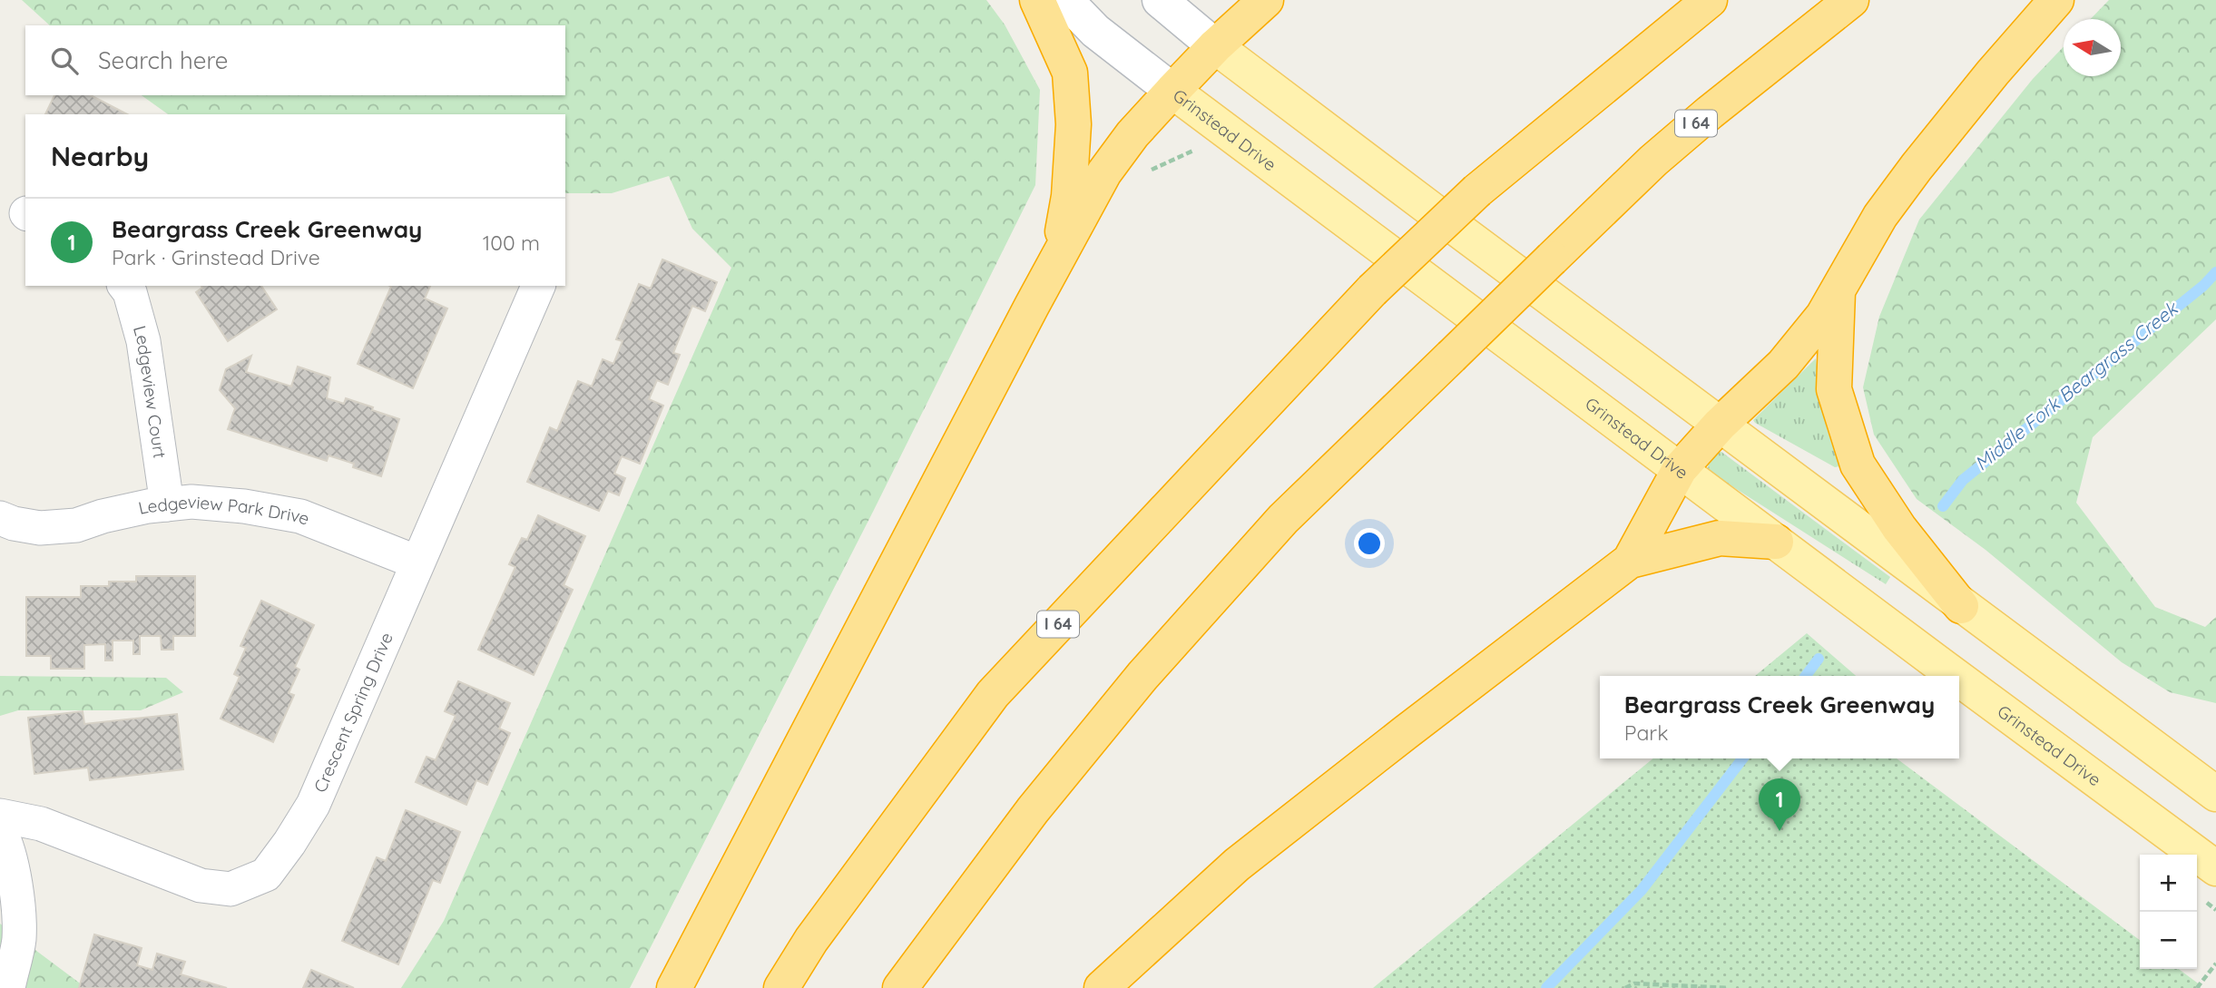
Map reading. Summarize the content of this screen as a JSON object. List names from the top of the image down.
{
  "streets": {
    "highway": ["I 64"],
    "main road": ["Grinstead Drive"],
    "street": ["Ledgeview Court", "Ledgeview Park Drive", "Crescent Spring Drive"]
  },
  "crossings": [
    ["Ledgeview Court", "Ledgeview Park Drive"],
    ["Ledgeview Park Drive", "Crescent Spring Drive"]
  ],
  "water": ["Middle Fork Beargrass Creek"],
  "north": "left",
  "page": {
    "search": "Search here",
    "heading": "Nearby",
    "list": [
      {
        "mark": "1",
        "name": "Beargrass Creek Greenway",
        "note": "Park · Grinstead Drive",
        "value": "100 m"
      }
    ],
    "popup": ["Beargrass Creek Greenway", "Park"],
    "pins": "1",
    "map_buttons": ["+", "−"]
  }
}
